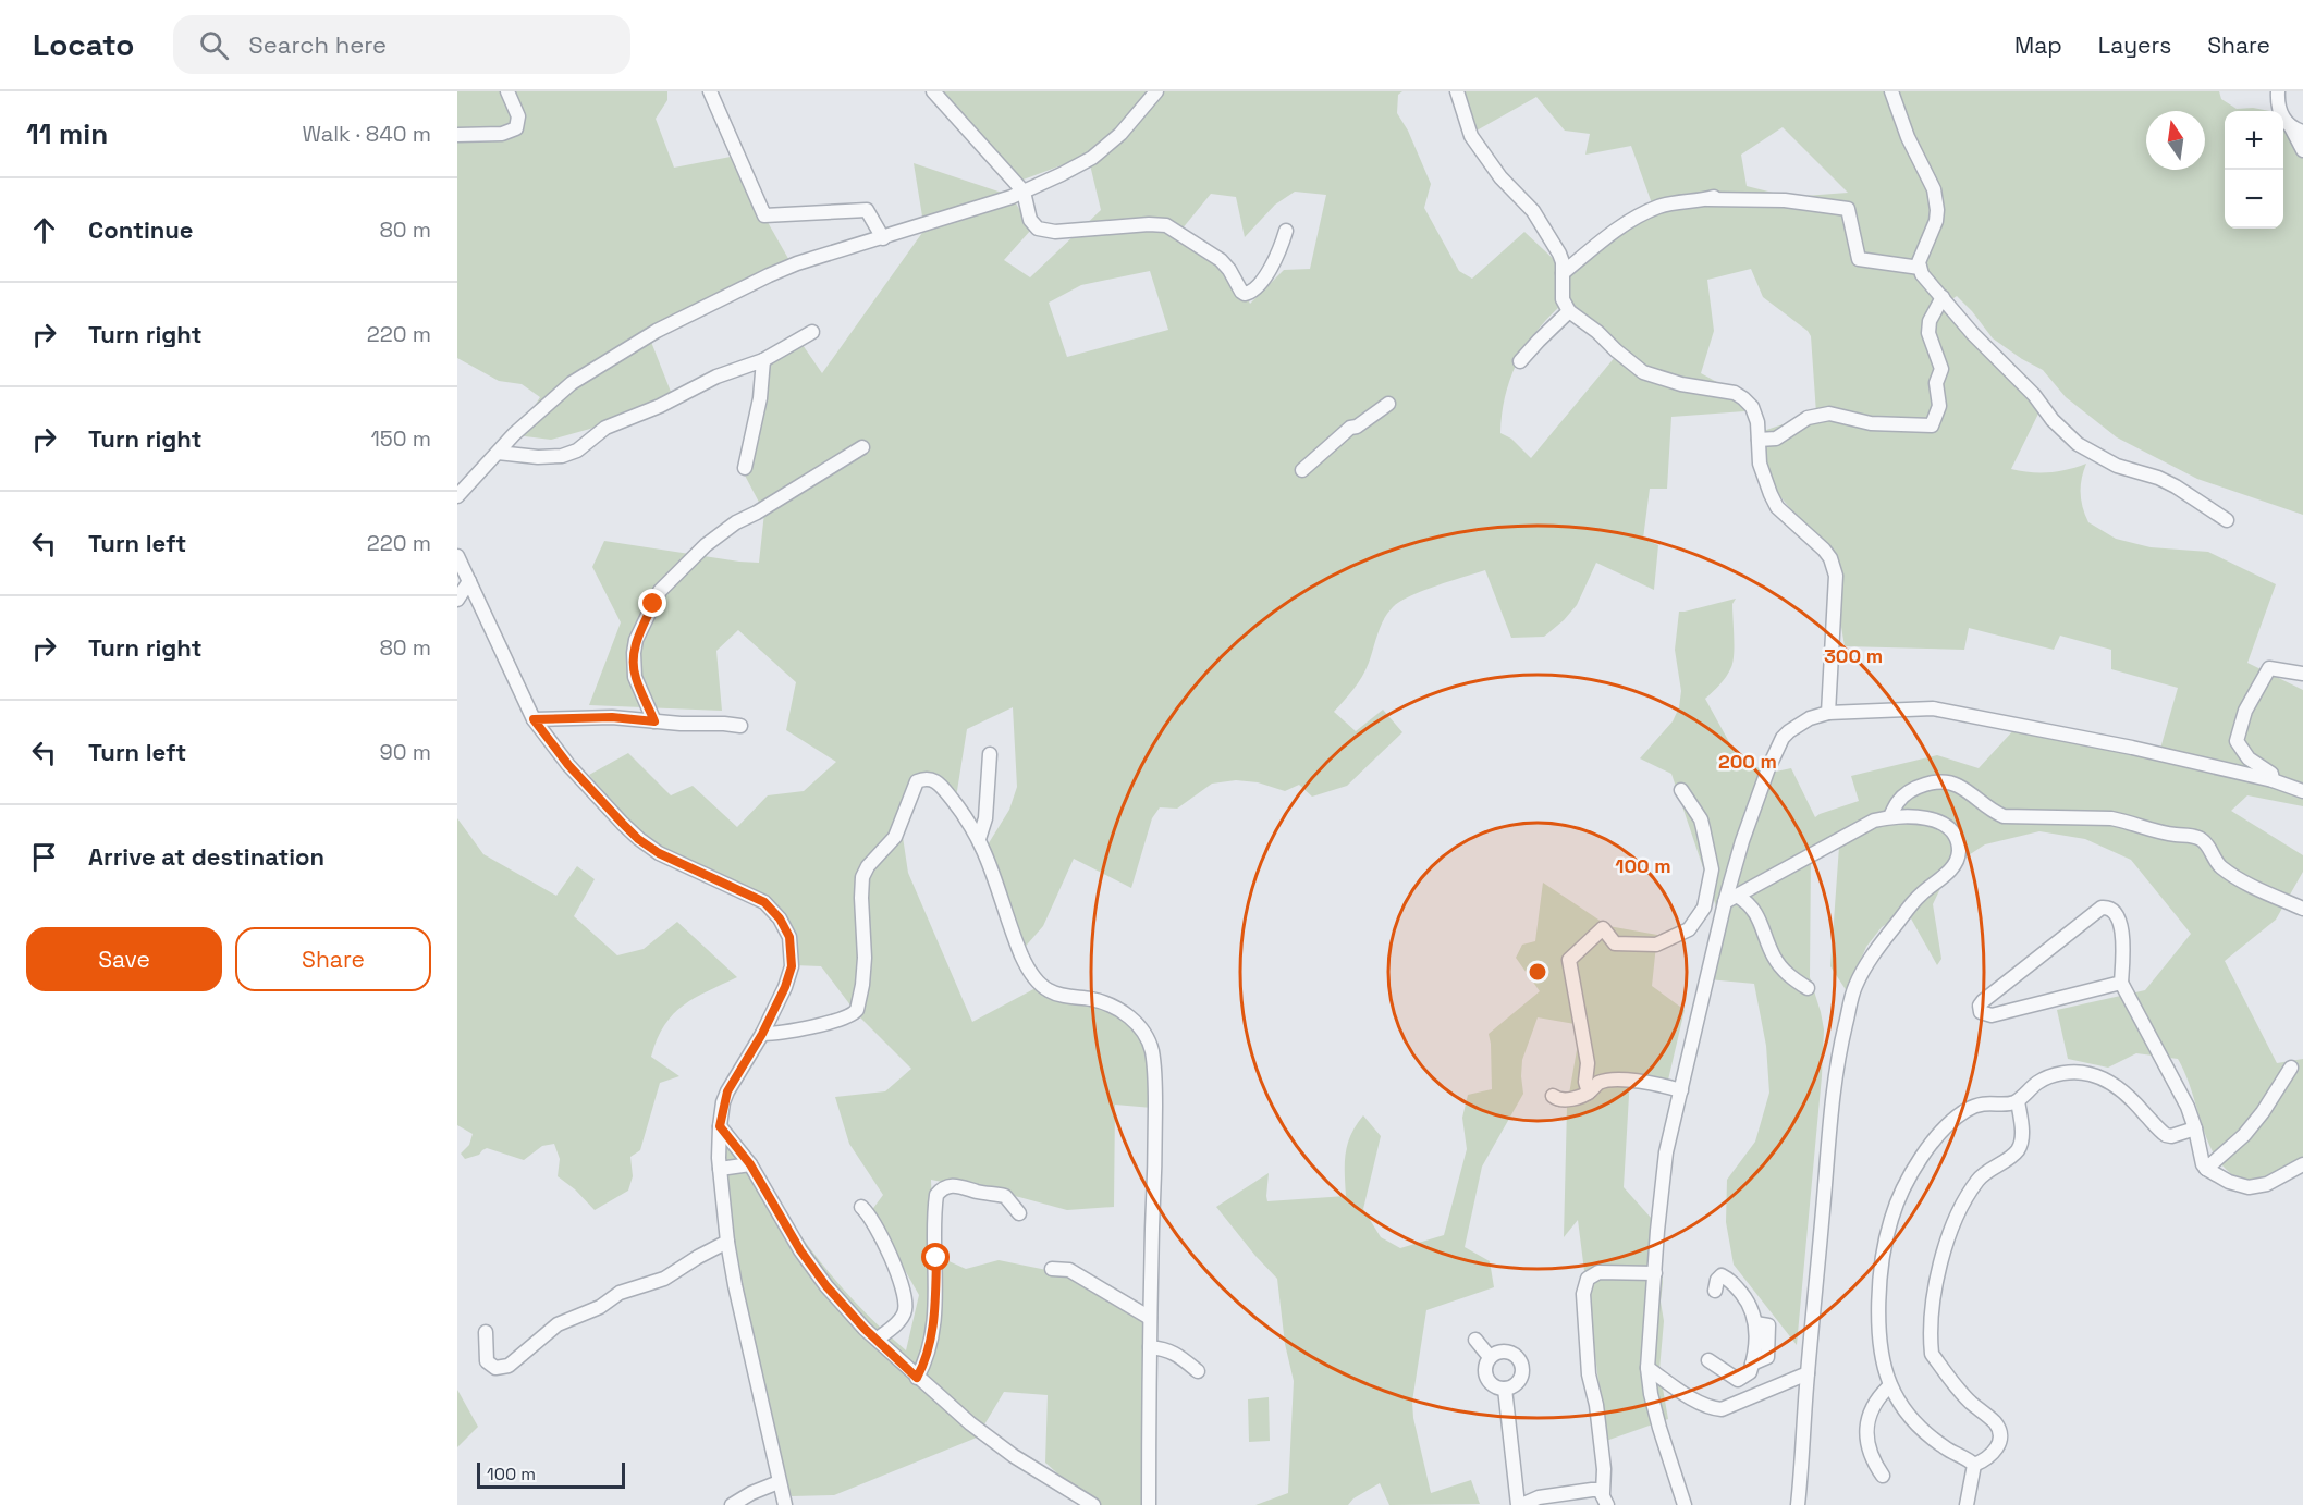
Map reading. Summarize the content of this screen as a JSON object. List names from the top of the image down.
{
  "scale_bar": "100 m",
  "north": "top",
  "page": {
    "header": "Locato",
    "search": "Search here",
    "nav": ["Map", "Layers", "Share"],
    "heading": ["11 min", "Walk · 840 m"],
    "map_buttons": ["+", "−"],
    "list": [
      ["Continue", "80 m"],
      ["Turn right", "220 m"],
      ["Turn right", "150 m"],
      ["Turn left", "220 m"],
      ["Turn right", "80 m"],
      ["Turn left", "90 m"],
      "Arrive at destination"
    ],
    "buttons": ["Save", "Share"],
    "scale": "100 m"
  },
  "rings": ["300 m", "200 m", "100 m"]
}
